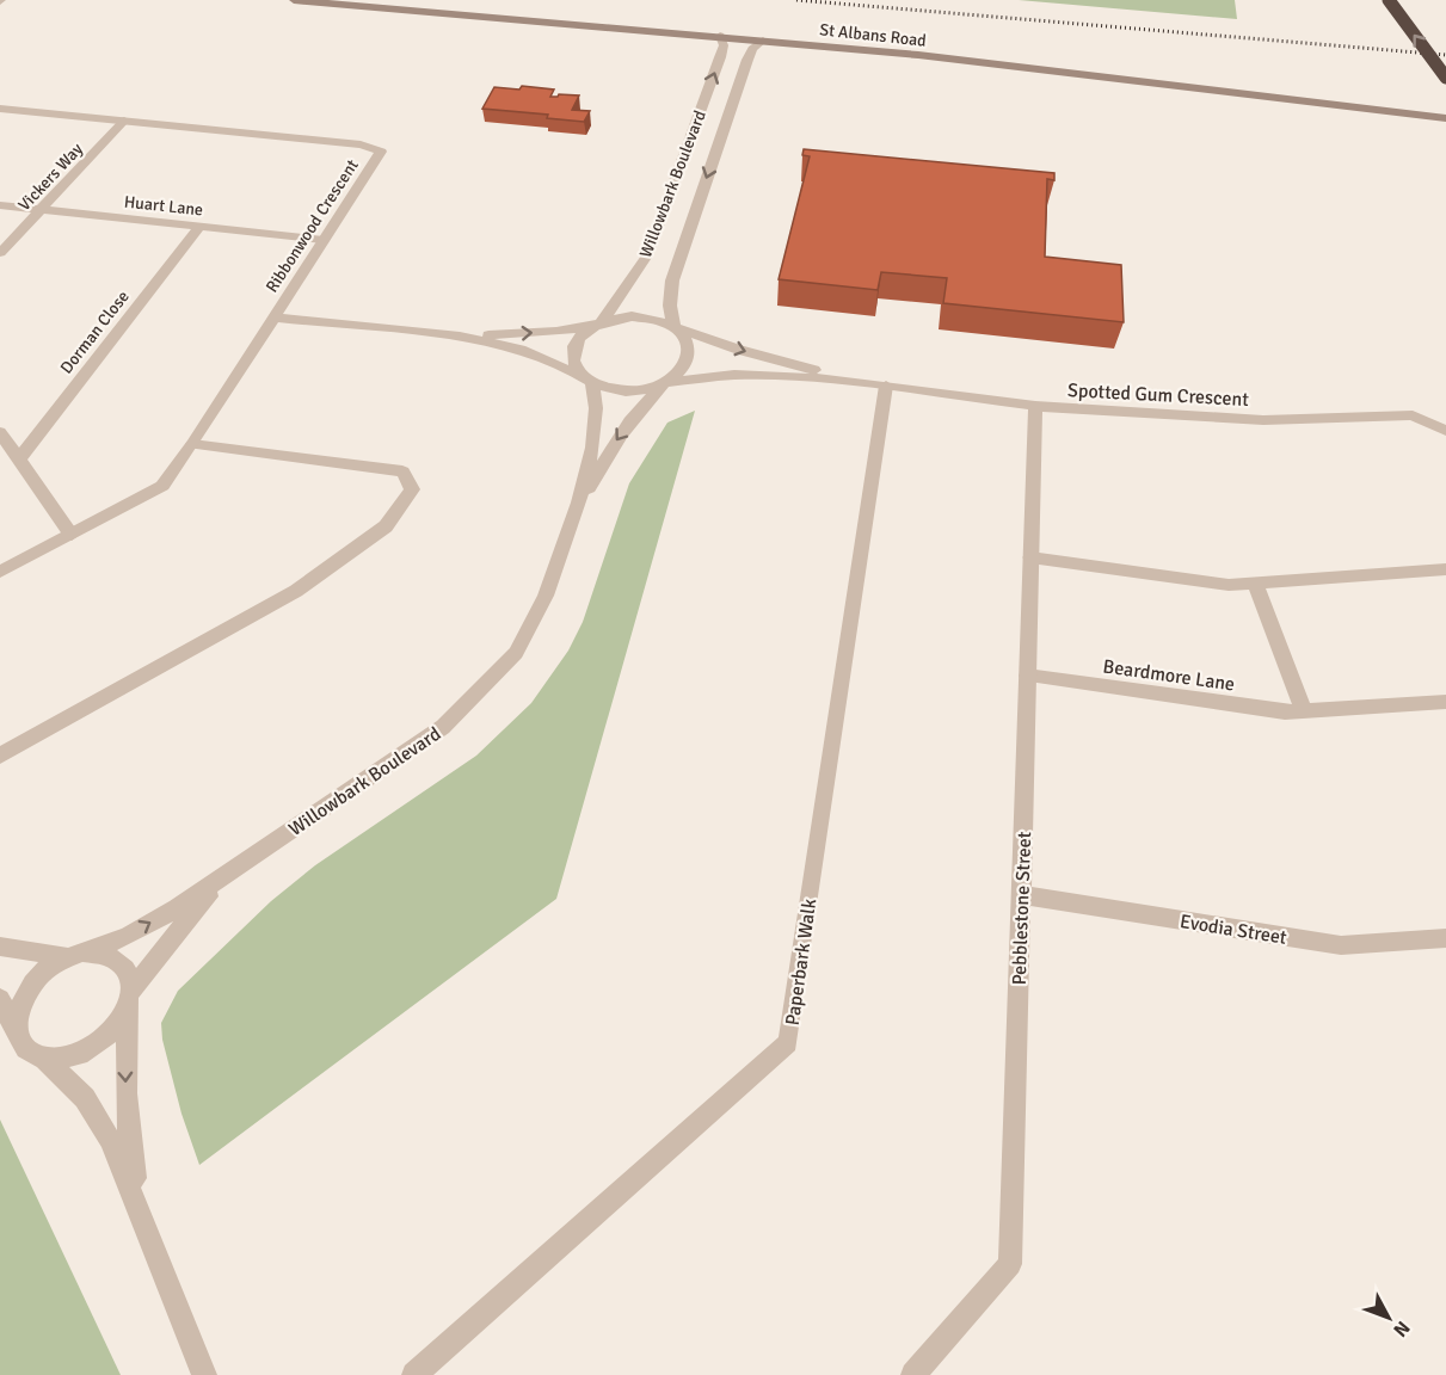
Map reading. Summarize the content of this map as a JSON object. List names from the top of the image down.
{
  "streets": {
    "main road": ["St Albans Road"],
    "street": [
      "Vickers Way",
      "Willowbark Boulevard",
      "Huart Lane",
      "Ribbonwood Crescent",
      "Dorman Close",
      "Spotted Gum Crescent",
      "Beardmore Lane",
      "Pebblestone Street",
      "Evodia Street",
      "Paperbark Walk"
    ]
  },
  "crossings": [
    ["St Albans Road", "Willowbark Boulevard"],
    ["Vickers Way", "Huart Lane"],
    ["Vickers Way", "Ribbonwood Crescent"],
    ["Willowbark Boulevard", "Spotted Gum Crescent"],
    ["Huart Lane", "Ribbonwood Crescent"],
    ["Huart Lane", "Dorman Close"],
    ["Spotted Gum Crescent", "Pebblestone Street"],
    ["Spotted Gum Crescent", "Paperbark Walk"],
    ["Beardmore Lane", "Pebblestone Street"],
    ["Pebblestone Street", "Evodia Street"]
  ],
  "north": "bottom right"
}
